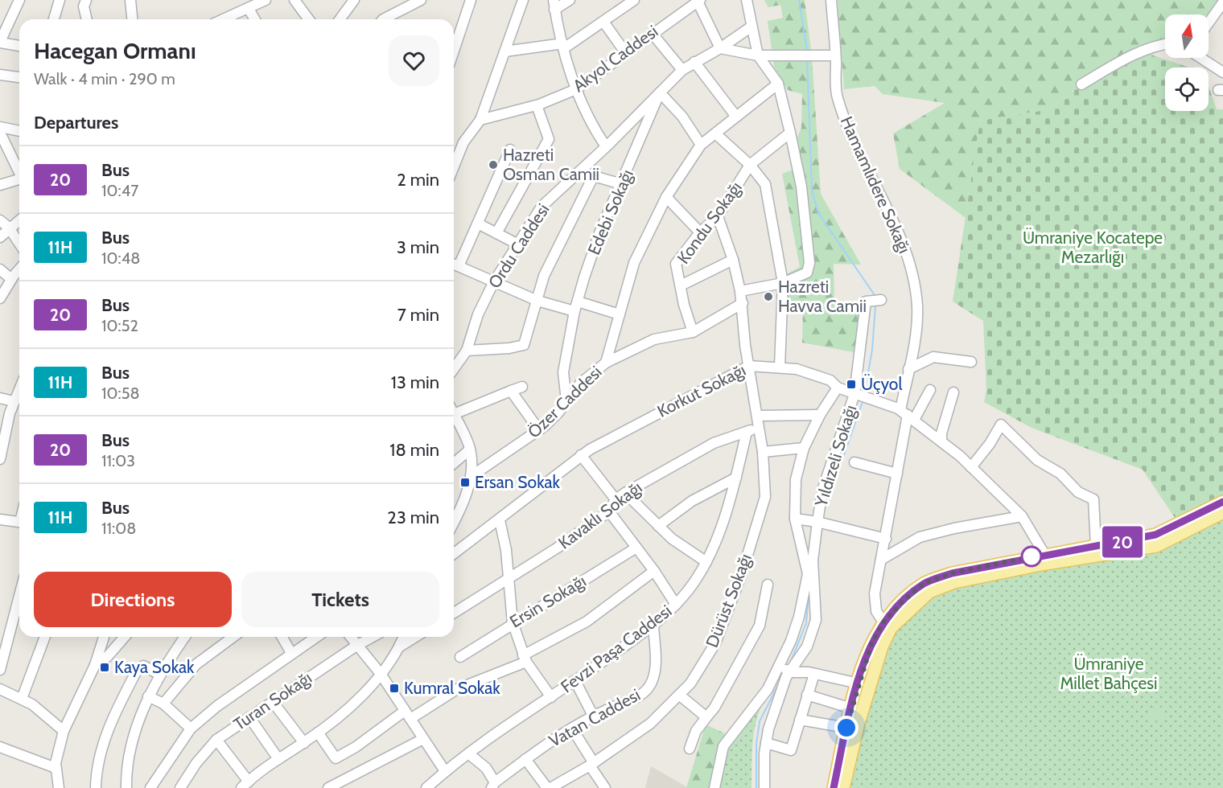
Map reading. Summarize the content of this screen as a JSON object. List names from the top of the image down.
{
  "streets": {
    "street": [
      "Akyol Caddesi",
      "Hamamlıdere Sokağı",
      "Edebi Sokağı",
      "Kondu Sokağı",
      "Ordu Caddesi",
      "Korkut Sokağı",
      "Özer Caddesi",
      "Yıldızeli Sokağı",
      "Kavaklı Sokağı",
      "Dürüst Sokağı",
      "Ersin Sokağı",
      "Fevzi Paşa Caddesi",
      "Turan Sokağı",
      "Vatan Caddesi"
    ]
  },
  "crossings": [
    ["Hamamlıdere Sokağı", "Korkut Sokağı"],
    ["Edebi Sokağı", "Ordu Caddesi"],
    ["Edebi Sokağı", "Özer Caddesi"],
    ["Kondu Sokağı", "Özer Caddesi"],
    ["Kondu Sokağı", "Dürüst Sokağı"],
    ["Korkut Sokağı", "Yıldızeli Sokağı"],
    ["Korkut Sokağı", "Dürüst Sokağı"],
    ["Özer Caddesi", "Dürüst Sokağı"],
    ["Kavaklı Sokağı", "Dürüst Sokağı"],
    ["Kavaklı Sokağı", "Fevzi Paşa Caddesi"],
    ["Fevzi Paşa Caddesi", "Vatan Caddesi"]
  ],
  "parks": ["Ümraniye Kocatepe Mezarlığı", "Ümraniye Millet Bahçesi"],
  "places": {
    "other": ["Hazreti Osman Camii", "Hazreti Havva Camii"],
    "transit": [
      "Üçyol",
      "Ersan Sokak",
      "Kaya Sokak",
      "Kumral Sokak"
    ]
  },
  "lines": ["bus line 20"],
  "north": "top",
  "page": {
    "on_map": "20",
    "heading": [
      ["Hacegan Ormanı", "Walk · 4 min · 290 m"],
      "Departures"
    ],
    "list": [
      {
        "mark": "20",
        "name": "Bus",
        "note": "10:47",
        "value": "2 min"
      },
      {
        "mark": "11H",
        "name": "Bus",
        "note": "10:48",
        "value": "3 min"
      },
      {
        "mark": "20",
        "name": "Bus",
        "note": "10:52",
        "value": "7 min"
      },
      {
        "mark": "11H",
        "name": "Bus",
        "note": "10:58",
        "value": "13 min"
      },
      {
        "mark": "20",
        "name": "Bus",
        "note": "11:03",
        "value": "18 min"
      },
      {
        "mark": "11H",
        "name": "Bus",
        "note": "11:08",
        "value": "23 min"
      }
    ],
    "buttons": ["Directions", "Tickets"]
  }
}
